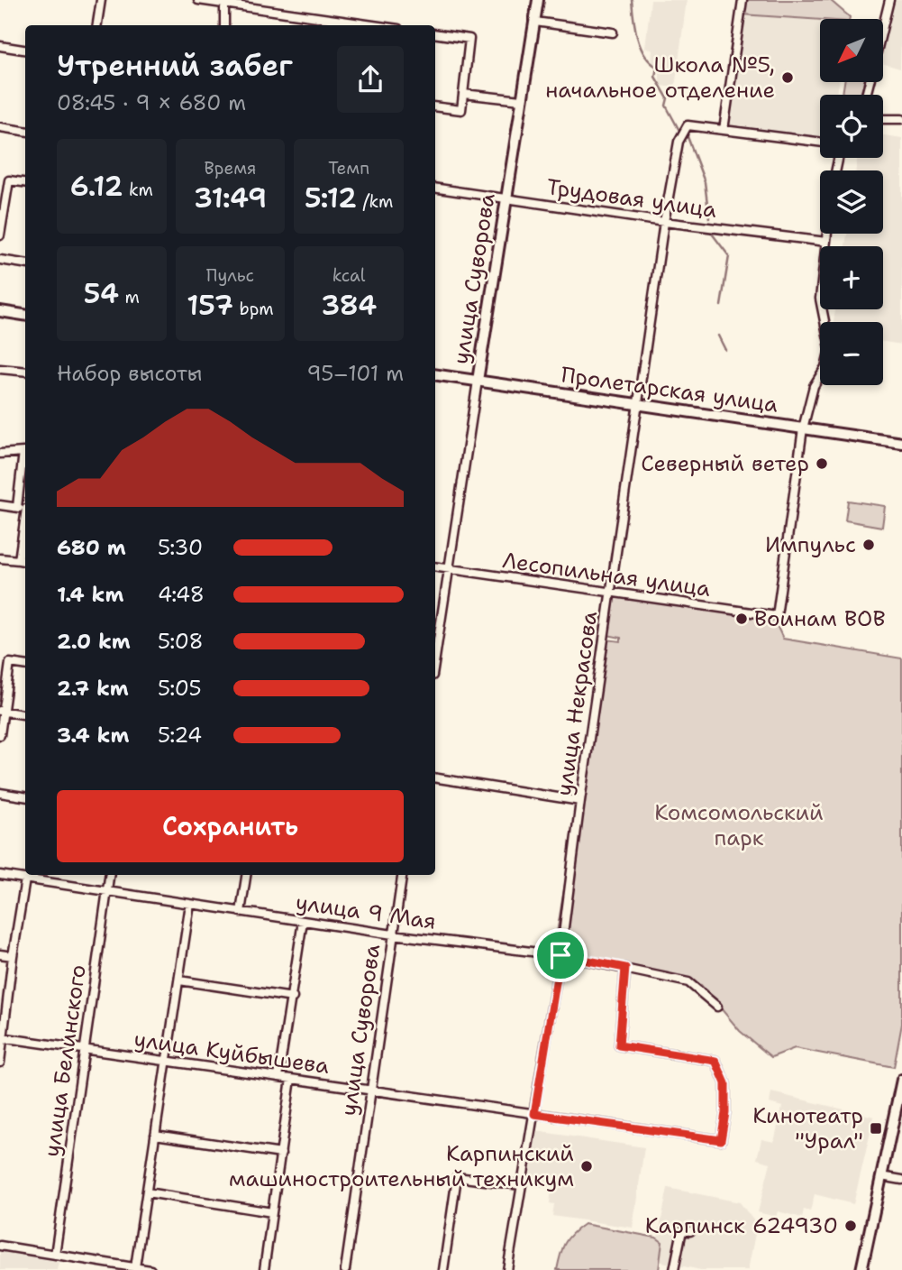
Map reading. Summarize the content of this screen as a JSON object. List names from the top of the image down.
{
  "streets": {
    "main road": ["улица Суворова", "Пролетарская улица"],
    "street": [
      "Трудовая улица",
      "Лесопильная улица",
      "улица Некрасова",
      "улица 9 Мая",
      "улица Куйбышева",
      "улица Белинского"
    ]
  },
  "crossings": [
    ["Трудовая улица", "улица Суворова"],
    ["Трудовая улица", "улица Некрасова"],
    ["улица Суворова", "Пролетарская улица"],
    ["улица Суворова", "Лесопильная улица"],
    ["улица Суворова", "улица 9 Мая"],
    ["улица Суворова", "улица Куйбышева"],
    ["Пролетарская улица", "Лесопильная улица"],
    ["Пролетарская улица", "улица Некрасова"],
    ["Лесопильная улица", "улица Некрасова"],
    ["улица Некрасова", "улица 9 Мая"],
    ["улица Некрасова", "улица Куйбышева"],
    ["улица 9 Мая", "улица Куйбышева"],
    ["улица 9 Мая", "улица Белинского"],
    ["улица Куйбышева", "улица Белинского"]
  ],
  "parks": ["Комсомольский парк"],
  "places": {
    "other": [
      "Школа №5, начальное отделение",
      "Северный ветер",
      "Импульс",
      "Воинам ВОВ",
      "Карпинский машиностроительный техникум",
      "Карпинск 624930"
    ],
    "transit": ["Кинотеатр \"Урал\""]
  },
  "north": "bottom left",
  "page": {
    "map_buttons": ["+", "−"],
    "heading": ["Утренний забег", "08:45 · 9 × 680 m"],
    "stats": [
      ["6.12 km"],
      ["Время", "31:49"],
      ["Темп", "5:12 /km"],
      ["54 m"],
      ["Пульс", "157 bpm"],
      ["kcal", "384"]
    ],
    "chart": ["Набор высоты", "95–101 m"],
    "list": [
      {
        "name": "680 m",
        "note": "5:30"
      },
      {
        "name": "1.4 km",
        "note": "4:48"
      },
      {
        "name": "2.0 km",
        "note": "5:08"
      },
      {
        "name": "2.7 km",
        "note": "5:05"
      },
      {
        "name": "3.4 km",
        "note": "5:24"
      }
    ],
    "buttons": "Сохранить"
  }
}
